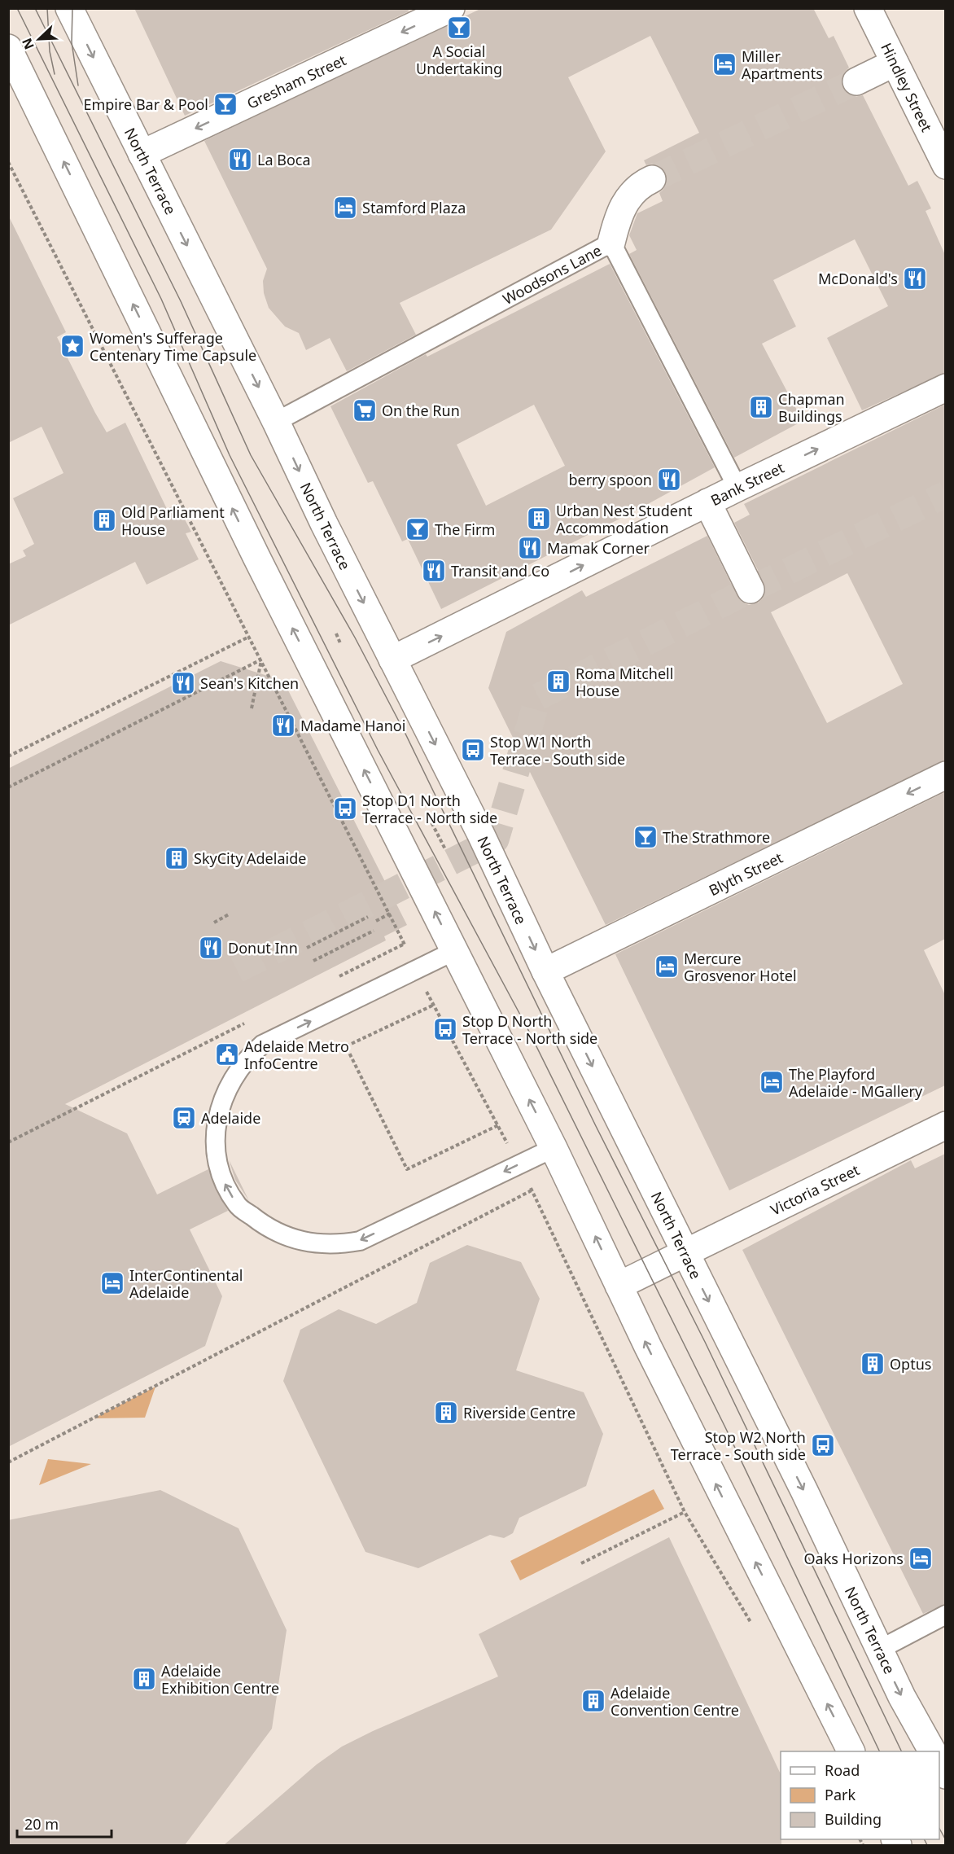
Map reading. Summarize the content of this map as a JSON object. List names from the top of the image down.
{
  "streets": {
    "main road": [
      "Gresham Street",
      "Hindley Street",
      "North Terrace",
      "Bank Street",
      "Blyth Street",
      "Victoria Street"
    ],
    "lane": ["Woodsons Lane"]
  },
  "crossings": [
    ["Gresham Street", "North Terrace"],
    ["North Terrace", "Woodsons Lane"],
    ["North Terrace", "Bank Street"],
    ["North Terrace", "Blyth Street"],
    ["North Terrace", "Victoria Street"],
    ["Woodsons Lane", "Bank Street"]
  ],
  "one_way": ["Gresham Street", "Bank Street", "Blyth Street"],
  "places": {
    "bar": [
      "A Social Undertaking",
      "Empire Bar & Pool",
      "The Firm",
      "The Strathmore"
    ],
    "hotel": [
      "Miller Apartments",
      "Stamford Plaza",
      "Mercure Grosvenor Hotel",
      "The Playford Adelaide - MGallery",
      "InterContinental Adelaide",
      "Oaks Horizons"
    ],
    "restaurant": [
      "La Boca",
      "McDonald's",
      "berry spoon",
      "Mamak Corner",
      "Transit and Co",
      "Sean's Kitchen",
      "Madame Hanoi",
      "Donut Inn"
    ],
    "place": ["Women's Sufferage Centenary Time Capsule"],
    "building": [
      "Chapman Buildings",
      "Urban Nest Student Accommodation",
      "Old Parliament House",
      "Roma Mitchell House",
      "SkyCity Adelaide",
      "Optus",
      "Riverside Centre",
      "Adelaide Exhibition Centre",
      "Adelaide Convention Centre"
    ],
    "supermarket": ["On the Run"],
    "bus stop": [
      "Stop W1 North Terrace - South side",
      "Stop D1 North Terrace - North side",
      "Stop D North Terrace - North side",
      "Stop W2 North Terrace - South side"
    ],
    "public building": ["Adelaide Metro InfoCentre"],
    "station": ["Adelaide"]
  },
  "legend": ["Road", "Park", "Building"],
  "scale_bar": "20 m",
  "north": "bottom left"
}
